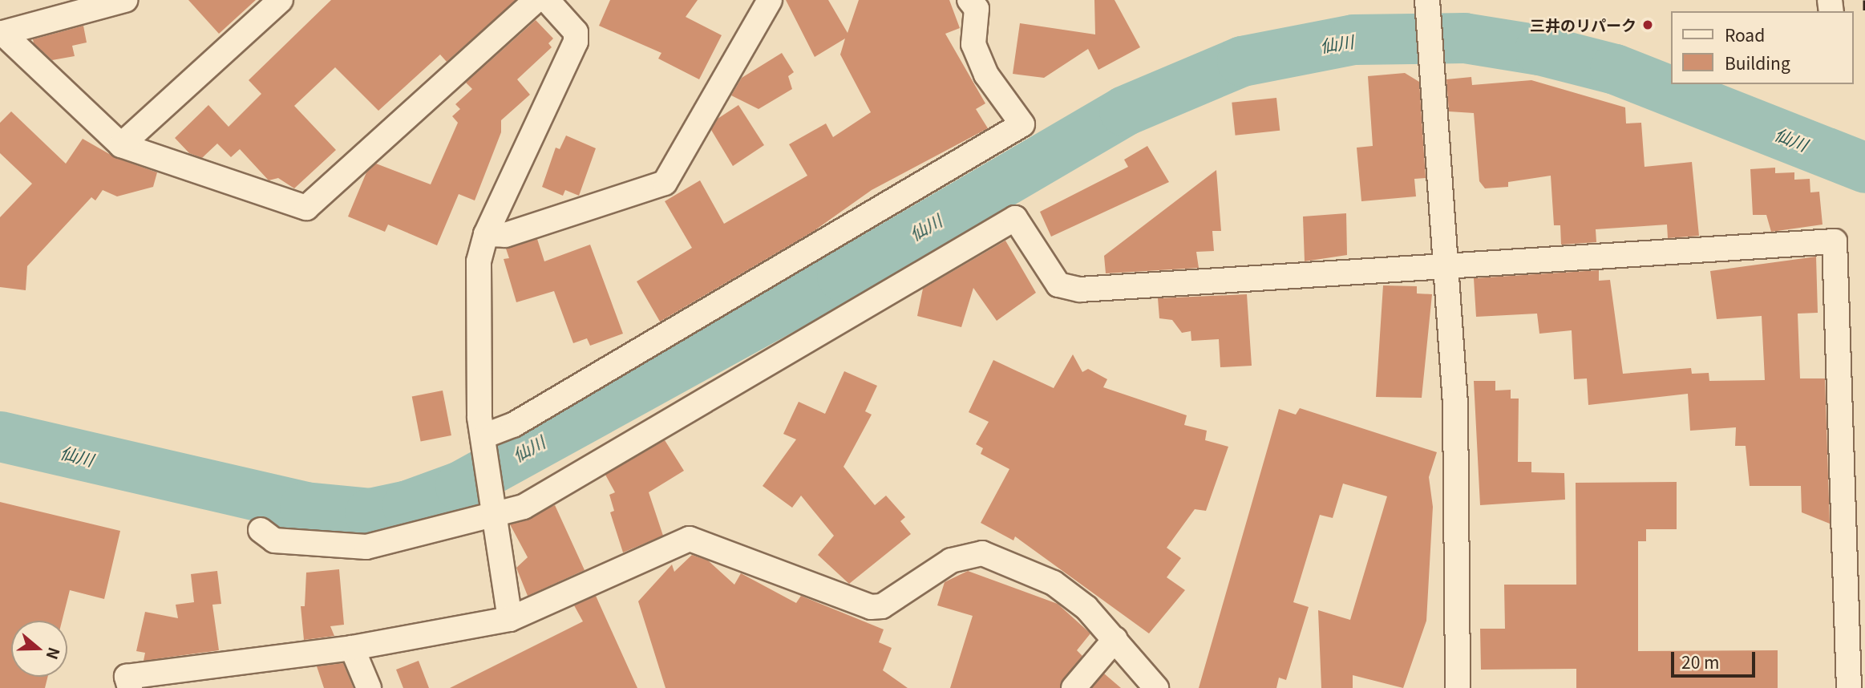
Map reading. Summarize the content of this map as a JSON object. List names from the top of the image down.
{
  "water": ["仙川"],
  "places": ["三井のリパーク"],
  "legend": ["Road", "Building"],
  "scale_bar": "20 m",
  "north": "right"
}
